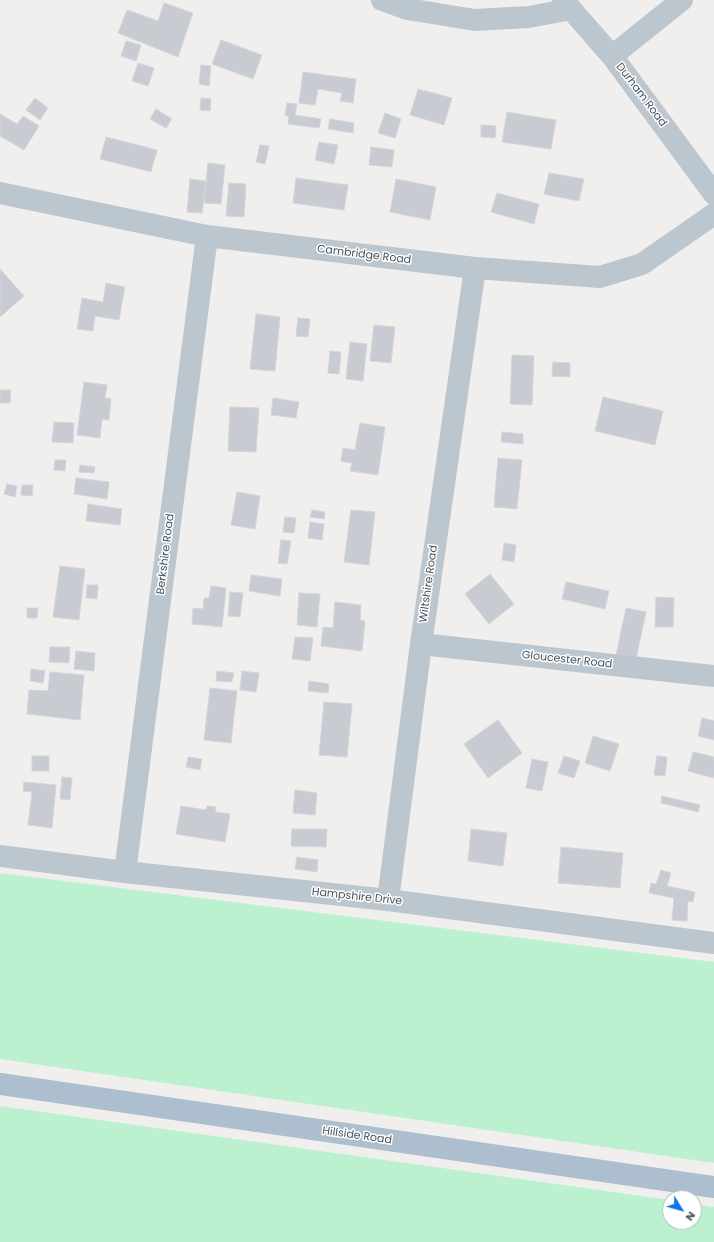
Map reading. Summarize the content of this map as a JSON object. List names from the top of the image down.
{
  "streets": {
    "main road": ["Hillside Road"],
    "street": [
      "Durham Road",
      "Cambridge Road",
      "Berkshire Road",
      "Wiltshire Road",
      "Gloucester Road",
      "Hampshire Drive"
    ]
  },
  "crossings": [
    ["Cambridge Road", "Berkshire Road"],
    ["Cambridge Road", "Wiltshire Road"],
    ["Berkshire Road", "Hampshire Drive"],
    ["Wiltshire Road", "Gloucester Road"],
    ["Wiltshire Road", "Hampshire Drive"]
  ],
  "north": "bottom right"
}
